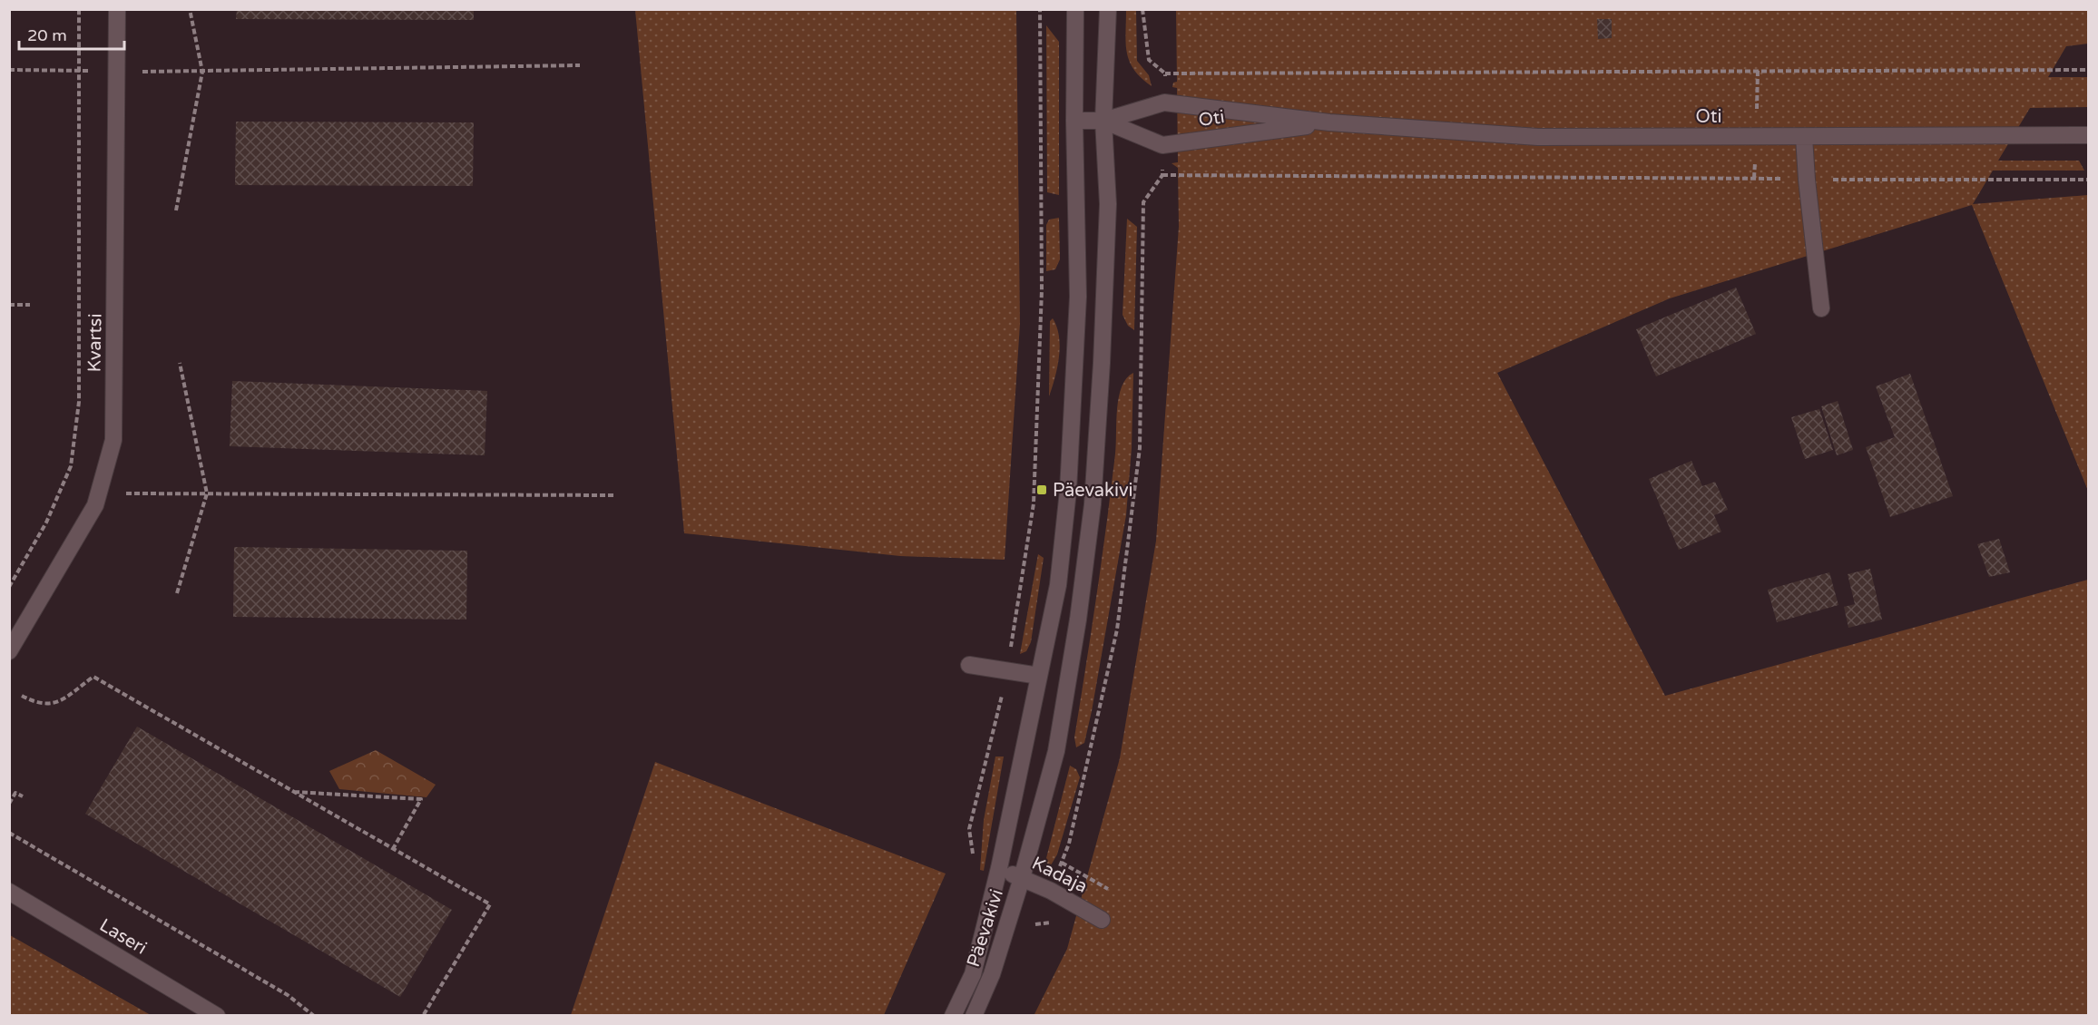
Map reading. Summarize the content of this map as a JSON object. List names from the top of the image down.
{
  "streets": {
    "street": [
      "Oti",
      "Kvartsi",
      "Kadaja",
      "Päevakivi",
      "Laseri"
    ]
  },
  "crossings": [
    ["Oti", "Päevakivi"],
    ["Kadaja", "Päevakivi"]
  ],
  "places": {
    "transit": ["Päevakivi"]
  },
  "scale_bar": "20 m"
}
